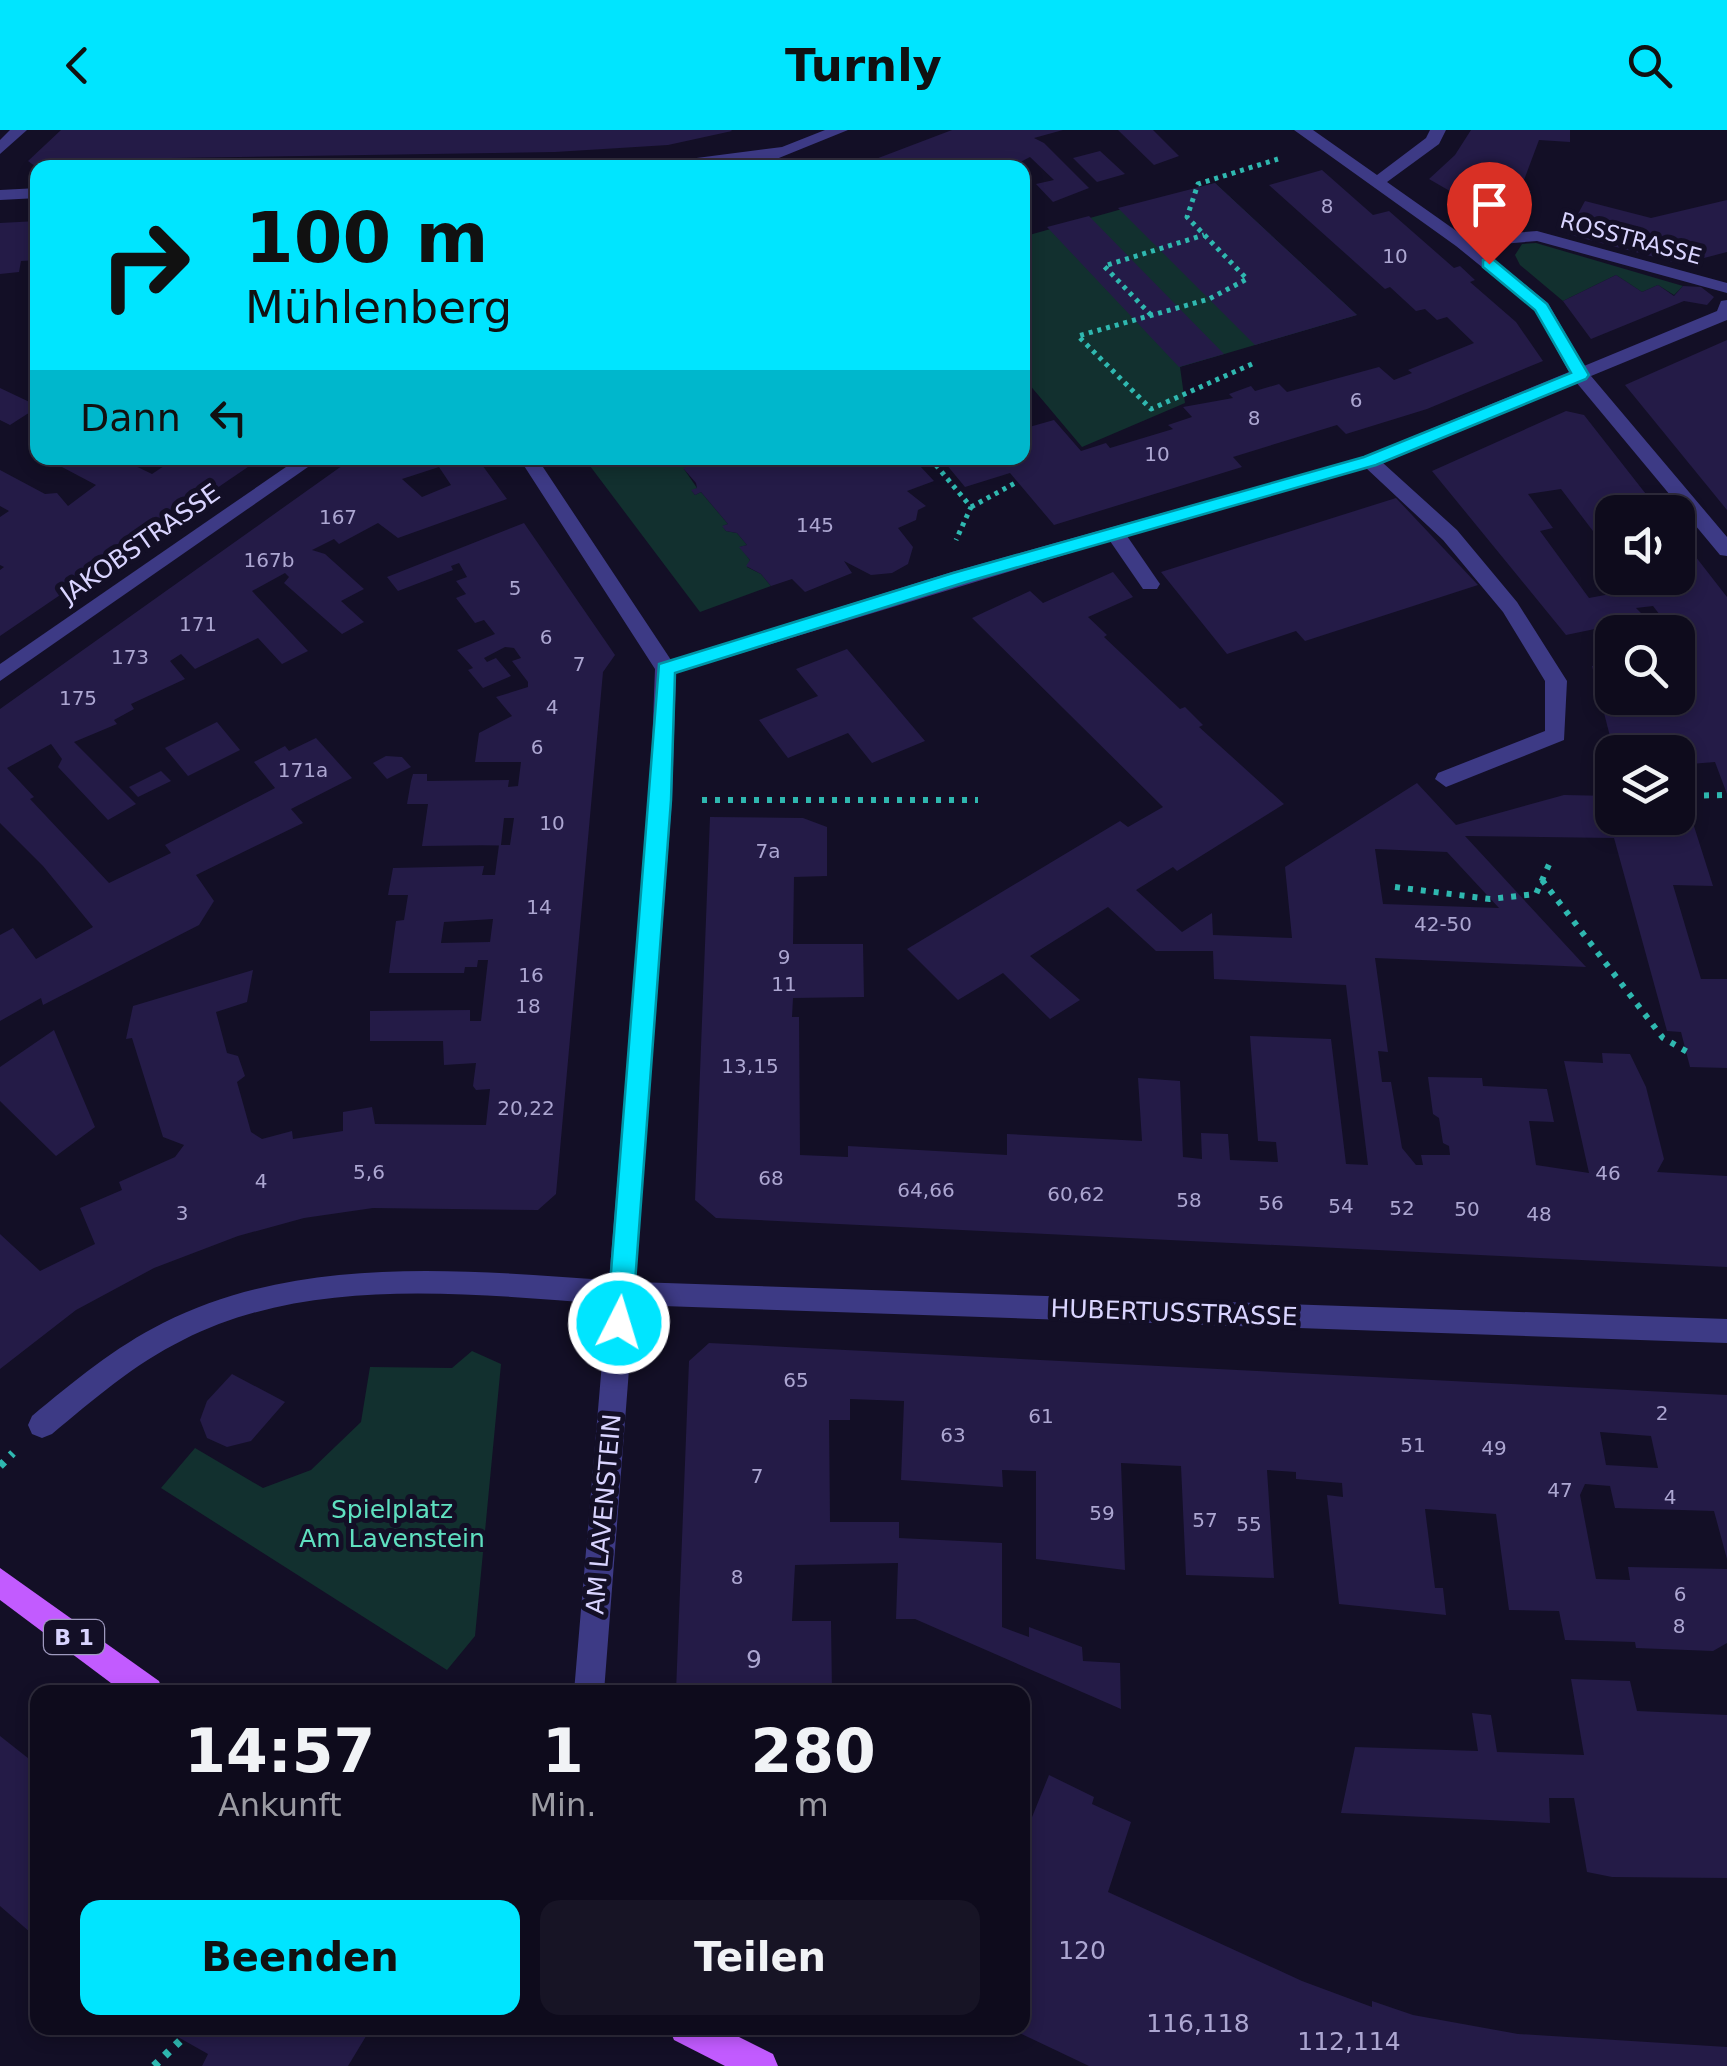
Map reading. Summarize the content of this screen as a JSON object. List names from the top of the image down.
{
  "streets": {
    "main road": ["B 1"],
    "street": [
      "ROSSTRASSE",
      "JAKOBSTRASSE",
      "HUBERTUSSTRASSE",
      "AM LAVENSTEIN"
    ]
  },
  "crossings": [
    ["HUBERTUSSTRASSE", "AM LAVENSTEIN"]
  ],
  "parks": ["Spielplatz Am Lavenstein"],
  "house_numbers": [
    "8",
    "10",
    "6",
    "8",
    "10",
    "167",
    "145",
    "167b",
    "5",
    "171",
    "6",
    "173",
    "7",
    "175",
    "4",
    "6",
    "171a",
    "10",
    "7a",
    "14",
    "42-50",
    "9",
    "16",
    "11",
    "18",
    "13,15",
    "20,22",
    "5,6",
    "46",
    "68",
    "4",
    "64,66",
    "60,62",
    "58",
    "56",
    "54",
    "52",
    "50",
    "3",
    "48",
    "65",
    "2",
    "61",
    "63",
    "51",
    "49",
    "7",
    "47",
    "4",
    "59",
    "57",
    "55",
    "8",
    "6",
    "8",
    "9",
    "120",
    "116,118",
    "112,114"
  ],
  "page": {
    "header": "Turnly",
    "turn": ["100 m", "Mühlenberg"],
    "then": "Dann",
    "eta": [
      "14:57",
      "Ankunft",
      "1",
      "Min.",
      "280",
      "m"
    ],
    "buttons": ["Beenden", "Teilen"]
  }
}
